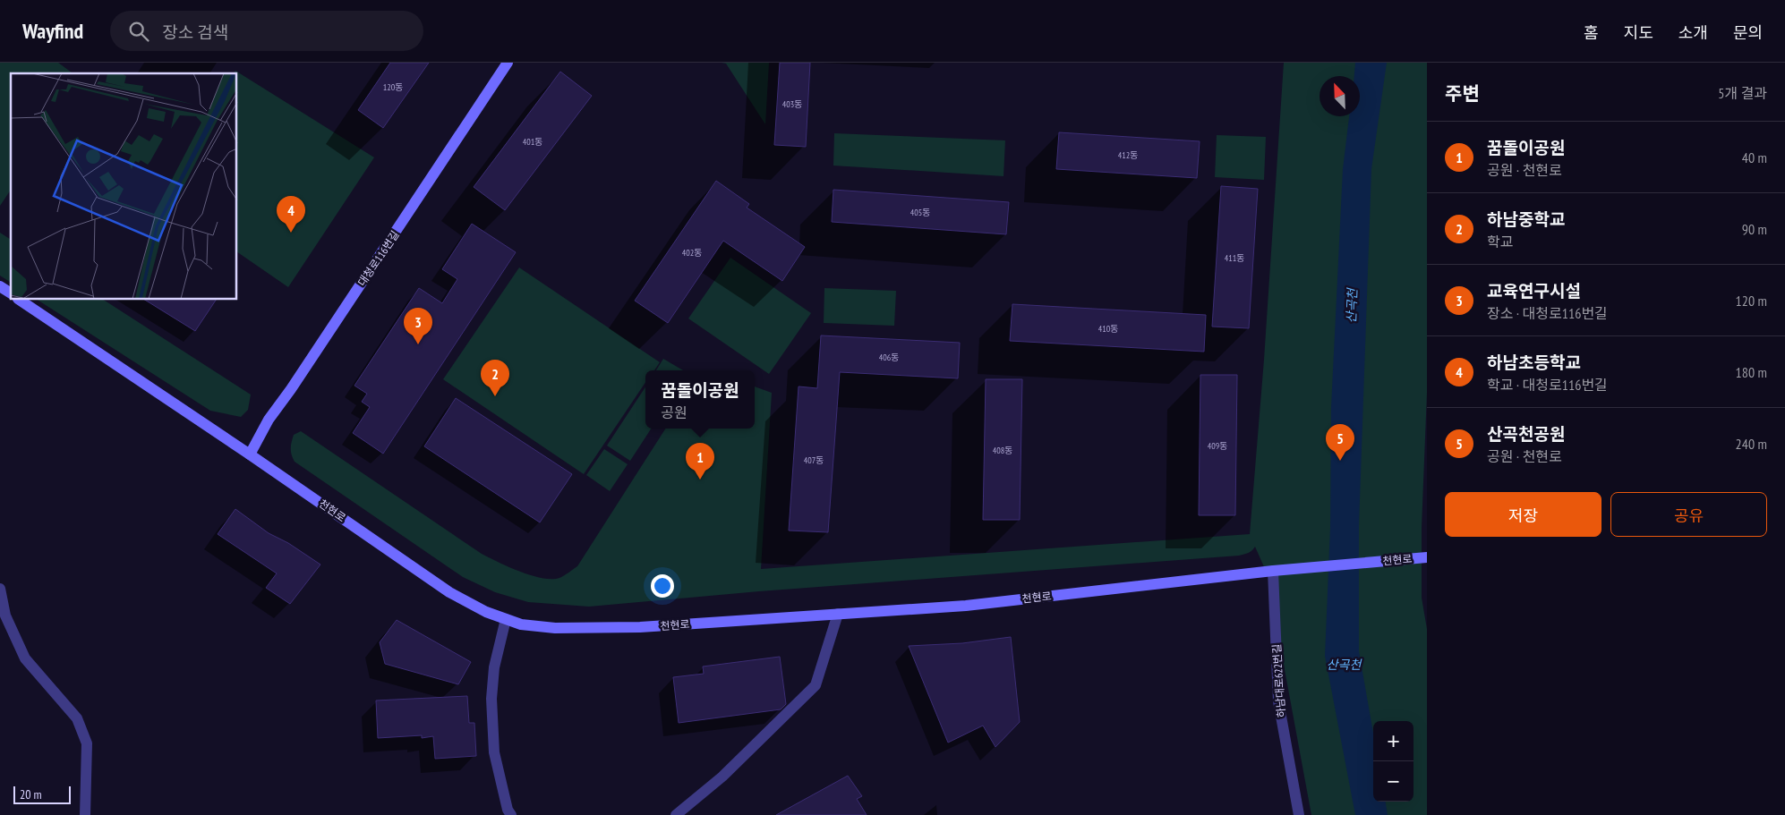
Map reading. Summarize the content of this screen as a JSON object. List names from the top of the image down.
{
  "streets": {
    "main road": ["대청로116번길", "천현로"],
    "street": ["하남대로622번길"]
  },
  "crossings": [
    ["대청로116번길", "천현로"],
    ["천현로", "하남대로622번길"]
  ],
  "water": ["산곡천"],
  "house_numbers": [
    "120동",
    "403동",
    "401동",
    "412동",
    "405동",
    "402동",
    "411동",
    "410동",
    "406동",
    "409동",
    "408동",
    "407동"
  ],
  "scale_bar": "20 m",
  "north": "top left",
  "page": {
    "header": "Wayfind",
    "search": "장소 검색",
    "nav": [
      "홈",
      "지도",
      "소개",
      "문의"
    ],
    "heading": ["주변", "5개 결과"],
    "list": [
      {
        "mark": "1",
        "name": "꿈돌이공원",
        "note": "공원 · 천현로",
        "value": "40 m"
      },
      {
        "mark": "2",
        "name": "하남중학교",
        "note": "학교",
        "value": "90 m"
      },
      {
        "mark": "3",
        "name": "교육연구시설",
        "note": "장소 · 대청로116번길",
        "value": "120 m"
      },
      {
        "mark": "4",
        "name": "하남초등학교",
        "note": "학교 · 대청로116번길",
        "value": "180 m"
      },
      {
        "mark": "5",
        "name": "산곡천공원",
        "note": "공원 · 천현로",
        "value": "240 m"
      }
    ],
    "pins": [
      "4",
      "3",
      "2",
      "5",
      "1"
    ],
    "popup": ["꿈돌이공원", "공원"],
    "buttons": ["저장", "공유"],
    "map_buttons": ["+", "−"],
    "scale": "20 m"
  }
}
